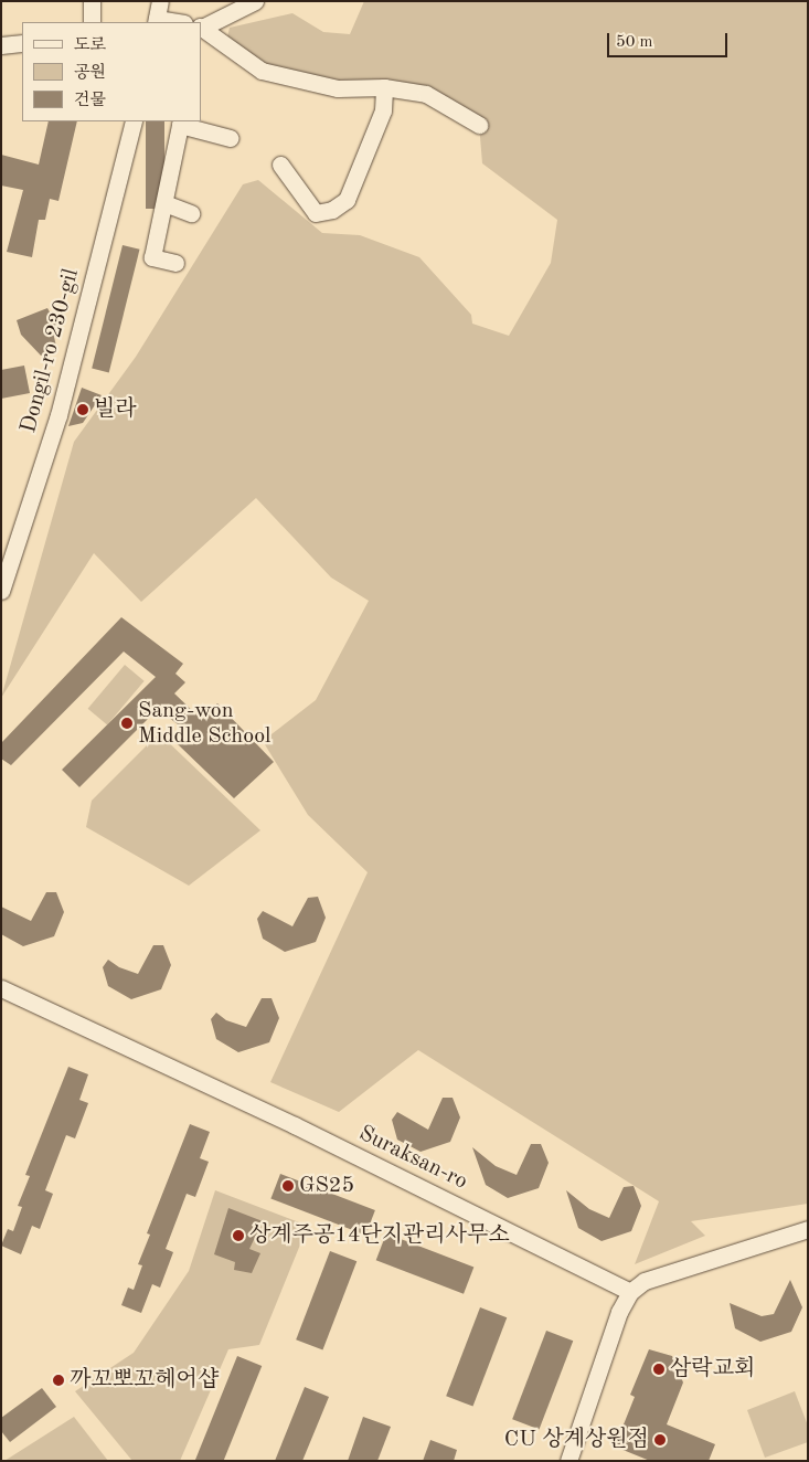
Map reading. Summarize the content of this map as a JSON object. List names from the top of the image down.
{
  "streets": {
    "street": ["Dongil-ro 230-gil", "Suraksan-ro"]
  },
  "places": [
    "빌라",
    "Sang-won Middle School",
    "GS25",
    "상계주공14단지관리사무소",
    "삼락교회",
    "까꼬뽀꼬헤어샵",
    "CU 상계상원점"
  ],
  "legend": ["도로", "공원", "건물"],
  "scale_bar": "50 m"
}
